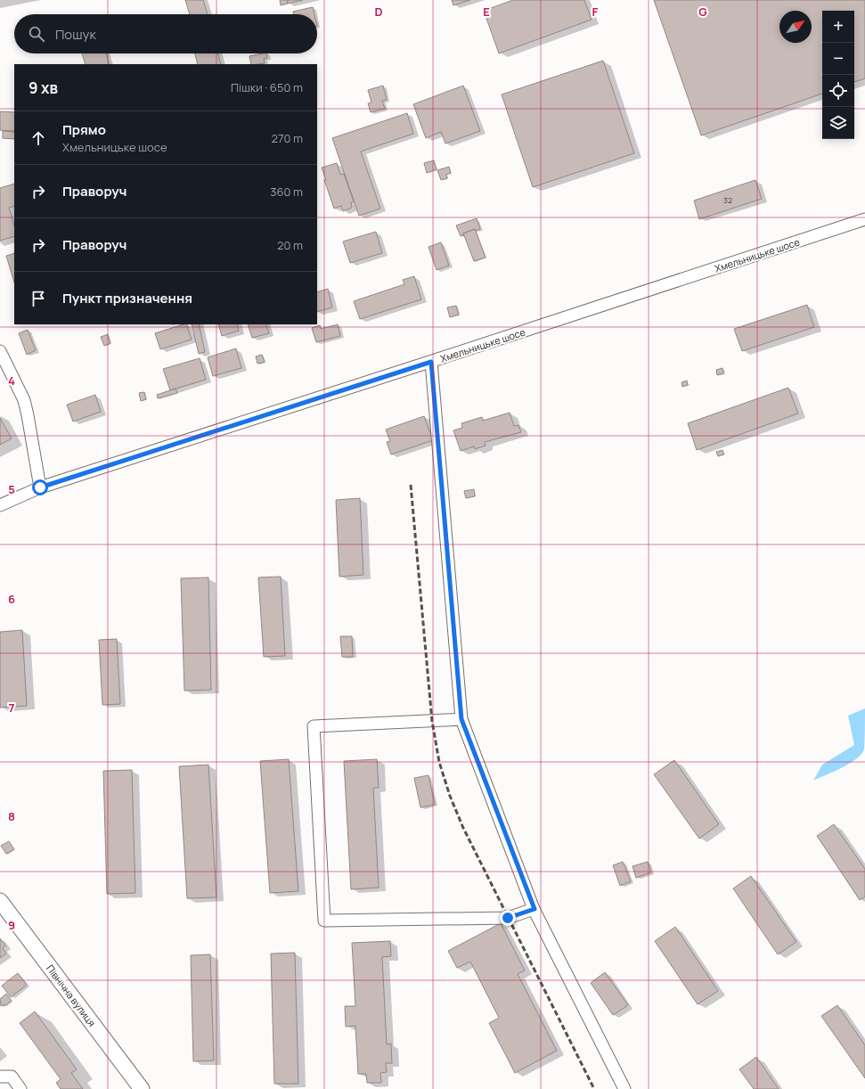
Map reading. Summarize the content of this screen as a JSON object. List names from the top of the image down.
{
  "streets": {
    "main road": ["Північна вулиця"],
    "street": ["Хмельницьке шосе"]
  },
  "house_numbers": ["32"],
  "north": "top right",
  "page": {
    "map_buttons": ["+", "−"],
    "search": "Пошук",
    "heading": ["9 хв", "Пішки · 650 m"],
    "list": [
      ["Прямо", "Хмельницьке шосе", "270 m"],
      ["Праворуч", "360 m"],
      ["Праворуч", "20 m"],
      "Пункт призначення"
    ]
  },
  "grid": {
    "columns": [
      "D",
      "E",
      "F",
      "G"
    ],
    "rows": [
      "4",
      "5",
      "6",
      "7",
      "8",
      "9"
    ]
  }
}
